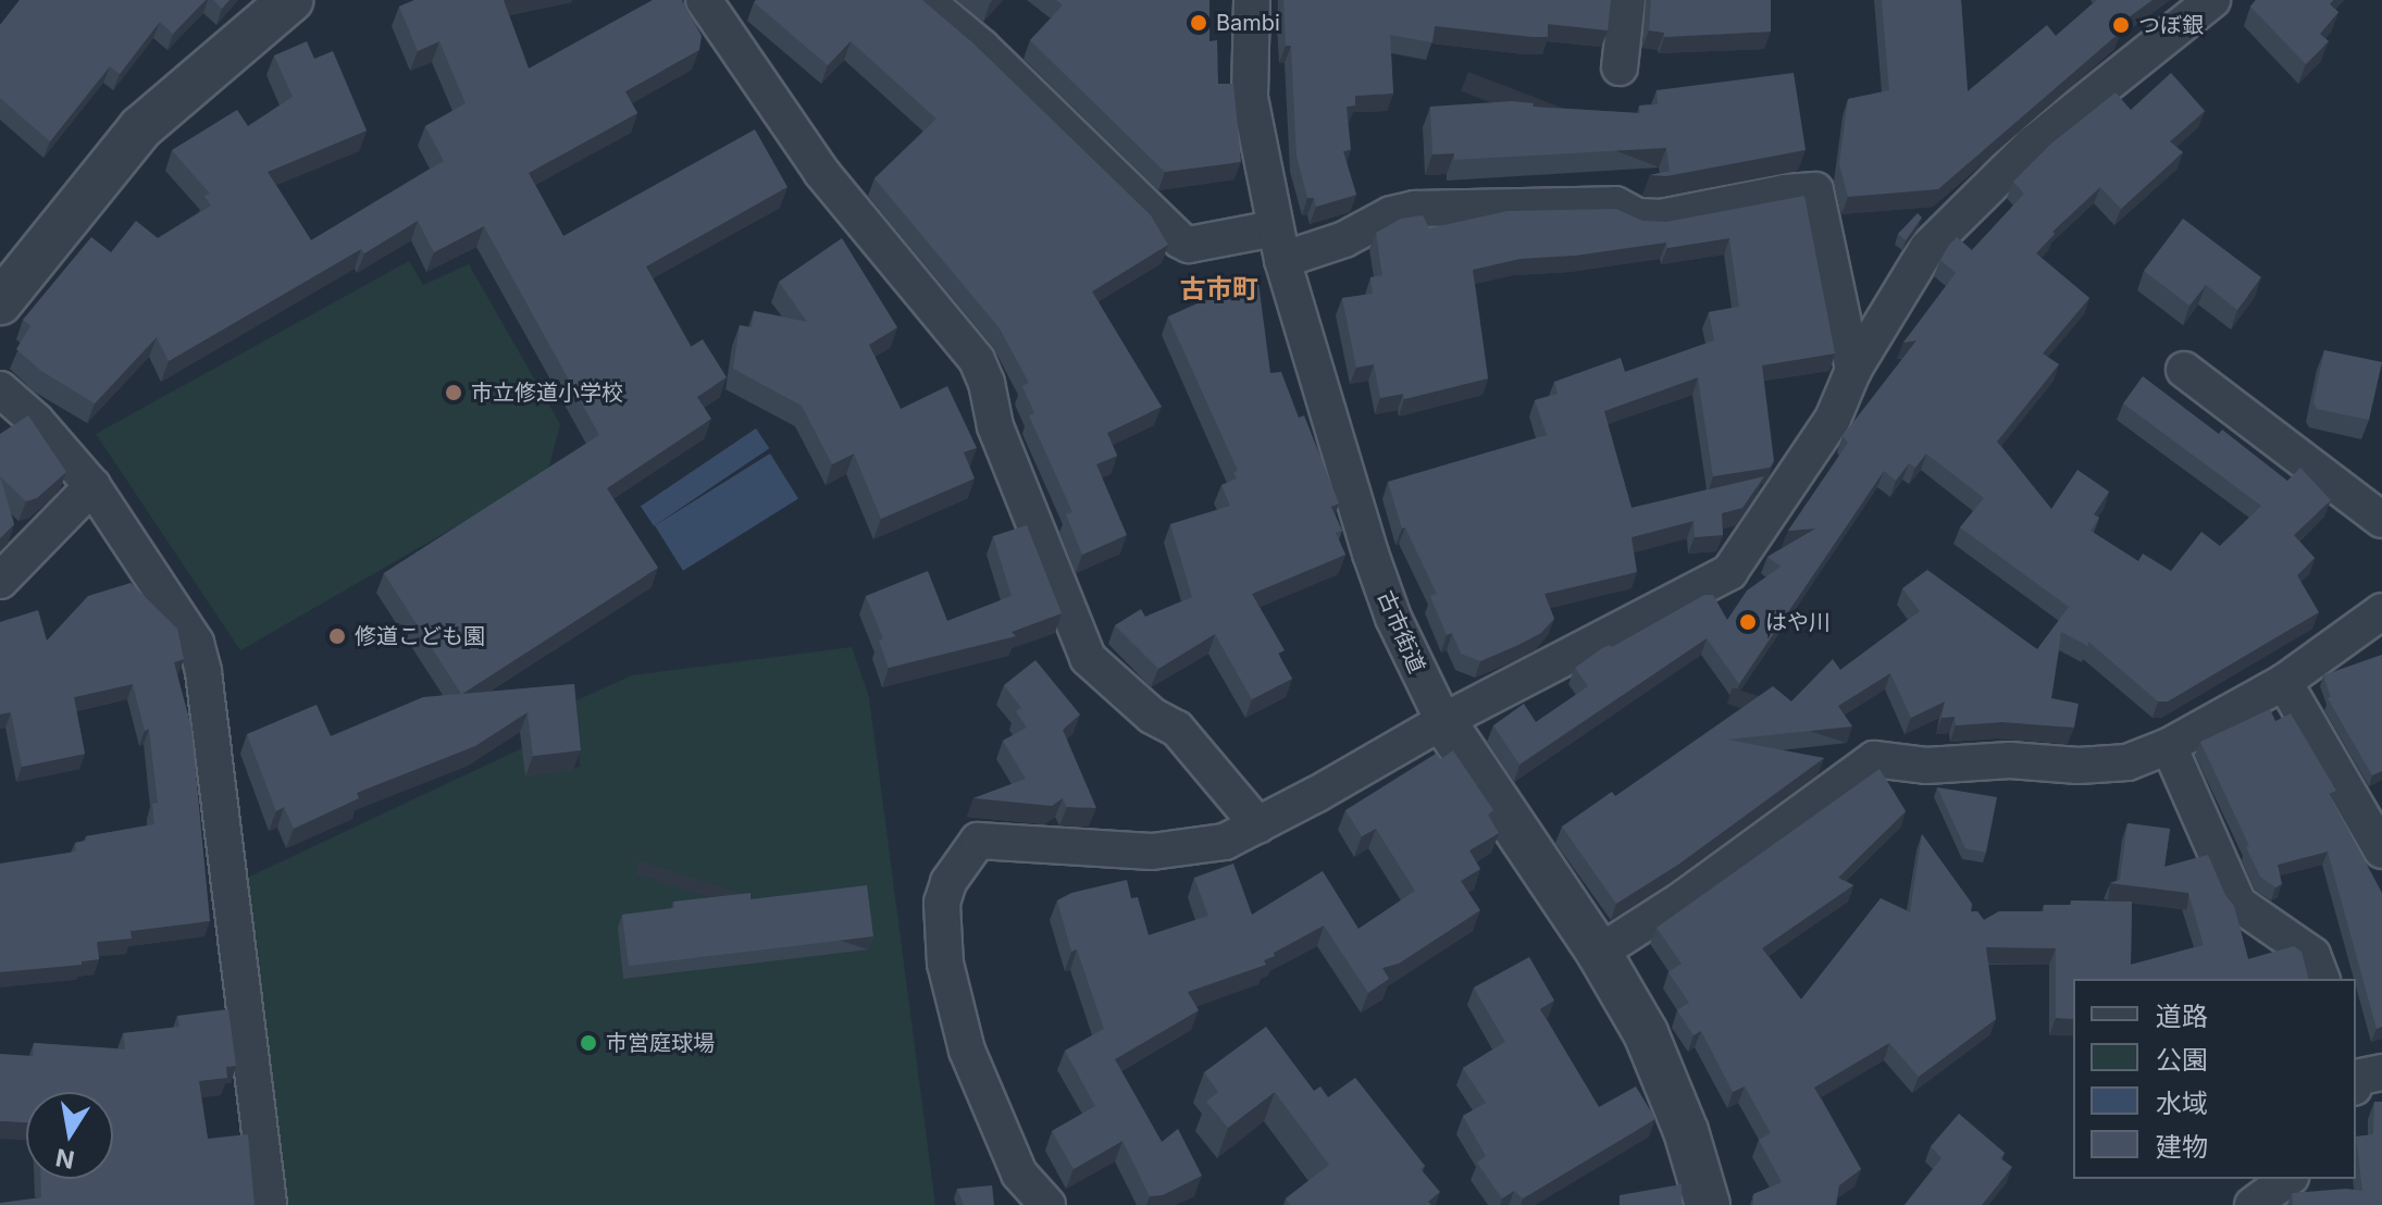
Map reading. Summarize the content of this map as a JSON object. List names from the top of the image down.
{
  "streets": {
    "street": ["古市街道"]
  },
  "districts": ["古市町"],
  "places": [
    "Bambi",
    "つぼ銀",
    "市立修道小学校",
    "はや川",
    "修道こども園",
    "市営庭球場"
  ],
  "legend": [
    "道路",
    "公園",
    "水域",
    "建物"
  ],
  "north": "bottom"
}
